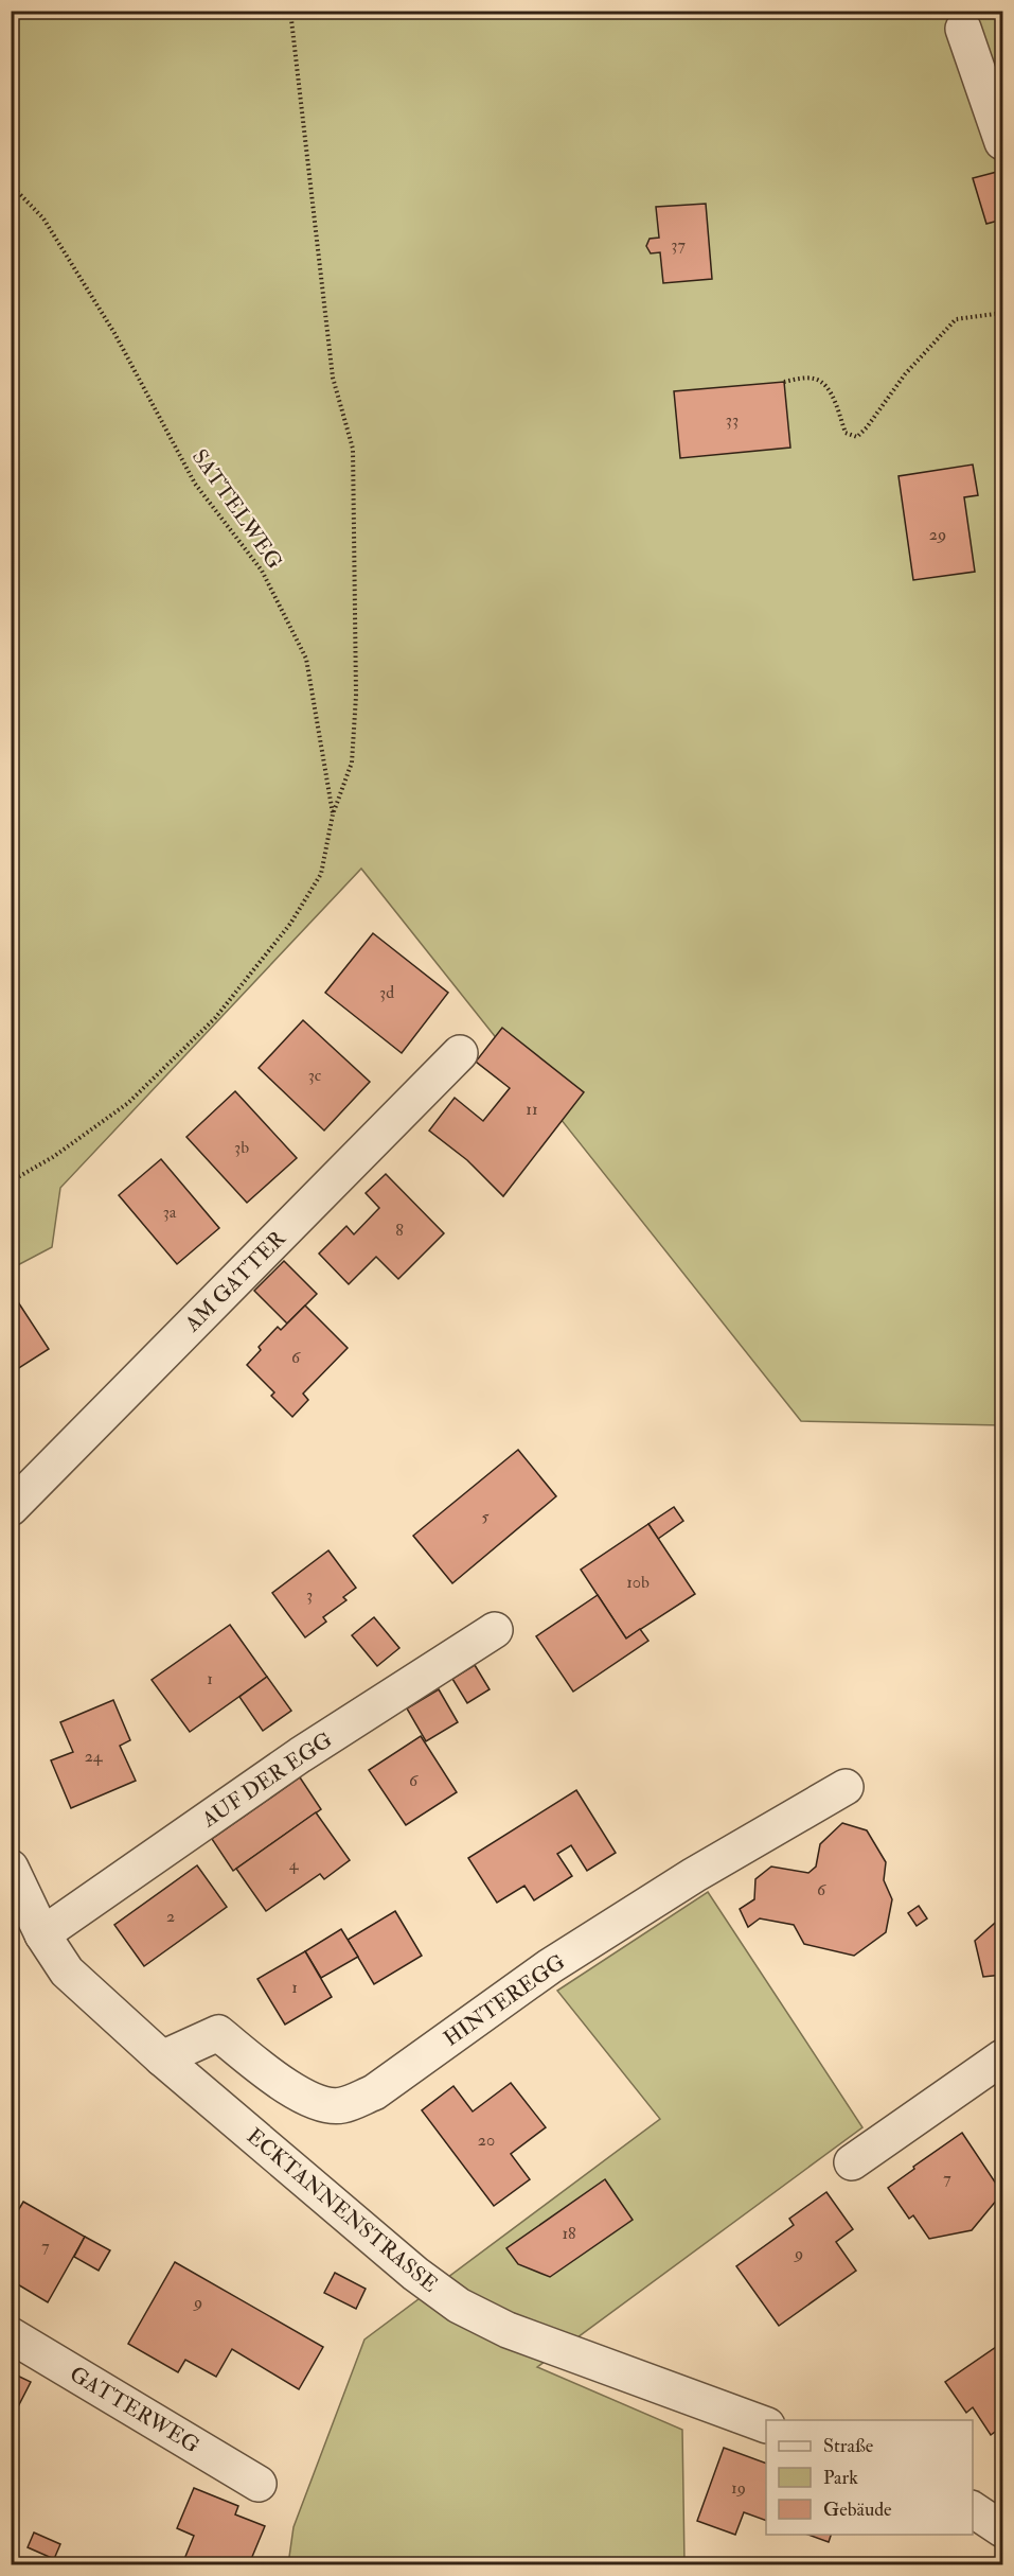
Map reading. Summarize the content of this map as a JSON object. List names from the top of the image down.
{
  "streets": {
    "street": [
      "AM GATTER",
      "AUF DER EGG",
      "HINTEREGG",
      "ECKTANNENSTRASSE",
      "GATTERWEG"
    ],
    "path": ["SATTELWEG"]
  },
  "crossings": [
    ["AUF DER EGG", "ECKTANNENSTRASSE"],
    ["HINTEREGG", "ECKTANNENSTRASSE"]
  ],
  "house_numbers": [
    "37",
    "33",
    "29",
    "3d",
    "3c",
    "11",
    "3b",
    "3a",
    "8",
    "6",
    "5",
    "10b",
    "3",
    "1",
    "24",
    "6",
    "4",
    "6",
    "2",
    "1",
    "20",
    "7",
    "18",
    "7",
    "9",
    "9",
    "19"
  ],
  "legend": ["Straße", "Park", "Gebäude"]
}
